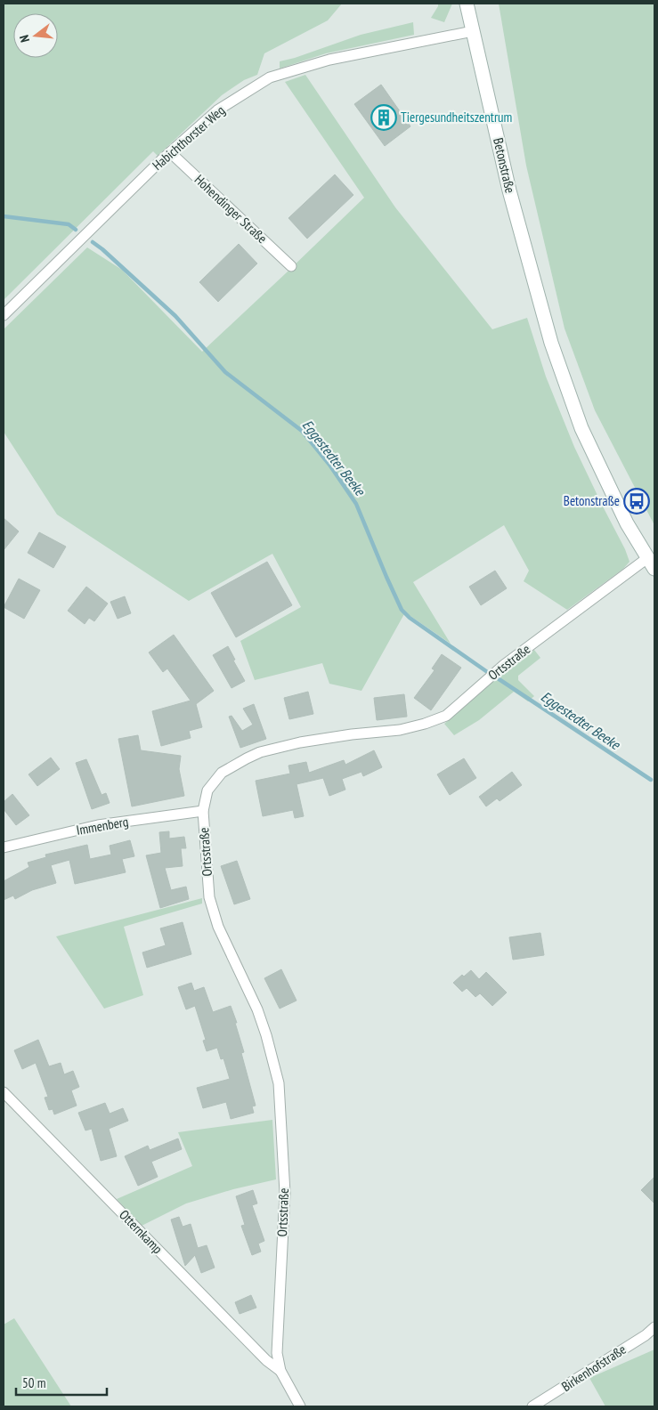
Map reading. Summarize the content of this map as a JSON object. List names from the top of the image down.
{
  "streets": {
    "main road": ["Betonstraße"],
    "street": [
      "Habichthorster Weg",
      "Hohendinger Straße",
      "Ortsstraße",
      "Immenberg",
      "Otternkamp",
      "Birkenhofstraße"
    ]
  },
  "crossings": [
    ["Habichthorster Weg", "Betonstraße"],
    ["Habichthorster Weg", "Hohendinger Straße"],
    ["Betonstraße", "Ortsstraße"],
    ["Ortsstraße", "Immenberg"],
    ["Ortsstraße", "Otternkamp"]
  ],
  "water": ["Eggestedter Beeke"],
  "places": {
    "building": ["Tiergesundheitszentrum"],
    "bus stop": ["Betonstraße"]
  },
  "scale_bar": "50 m",
  "north": "left"
}
